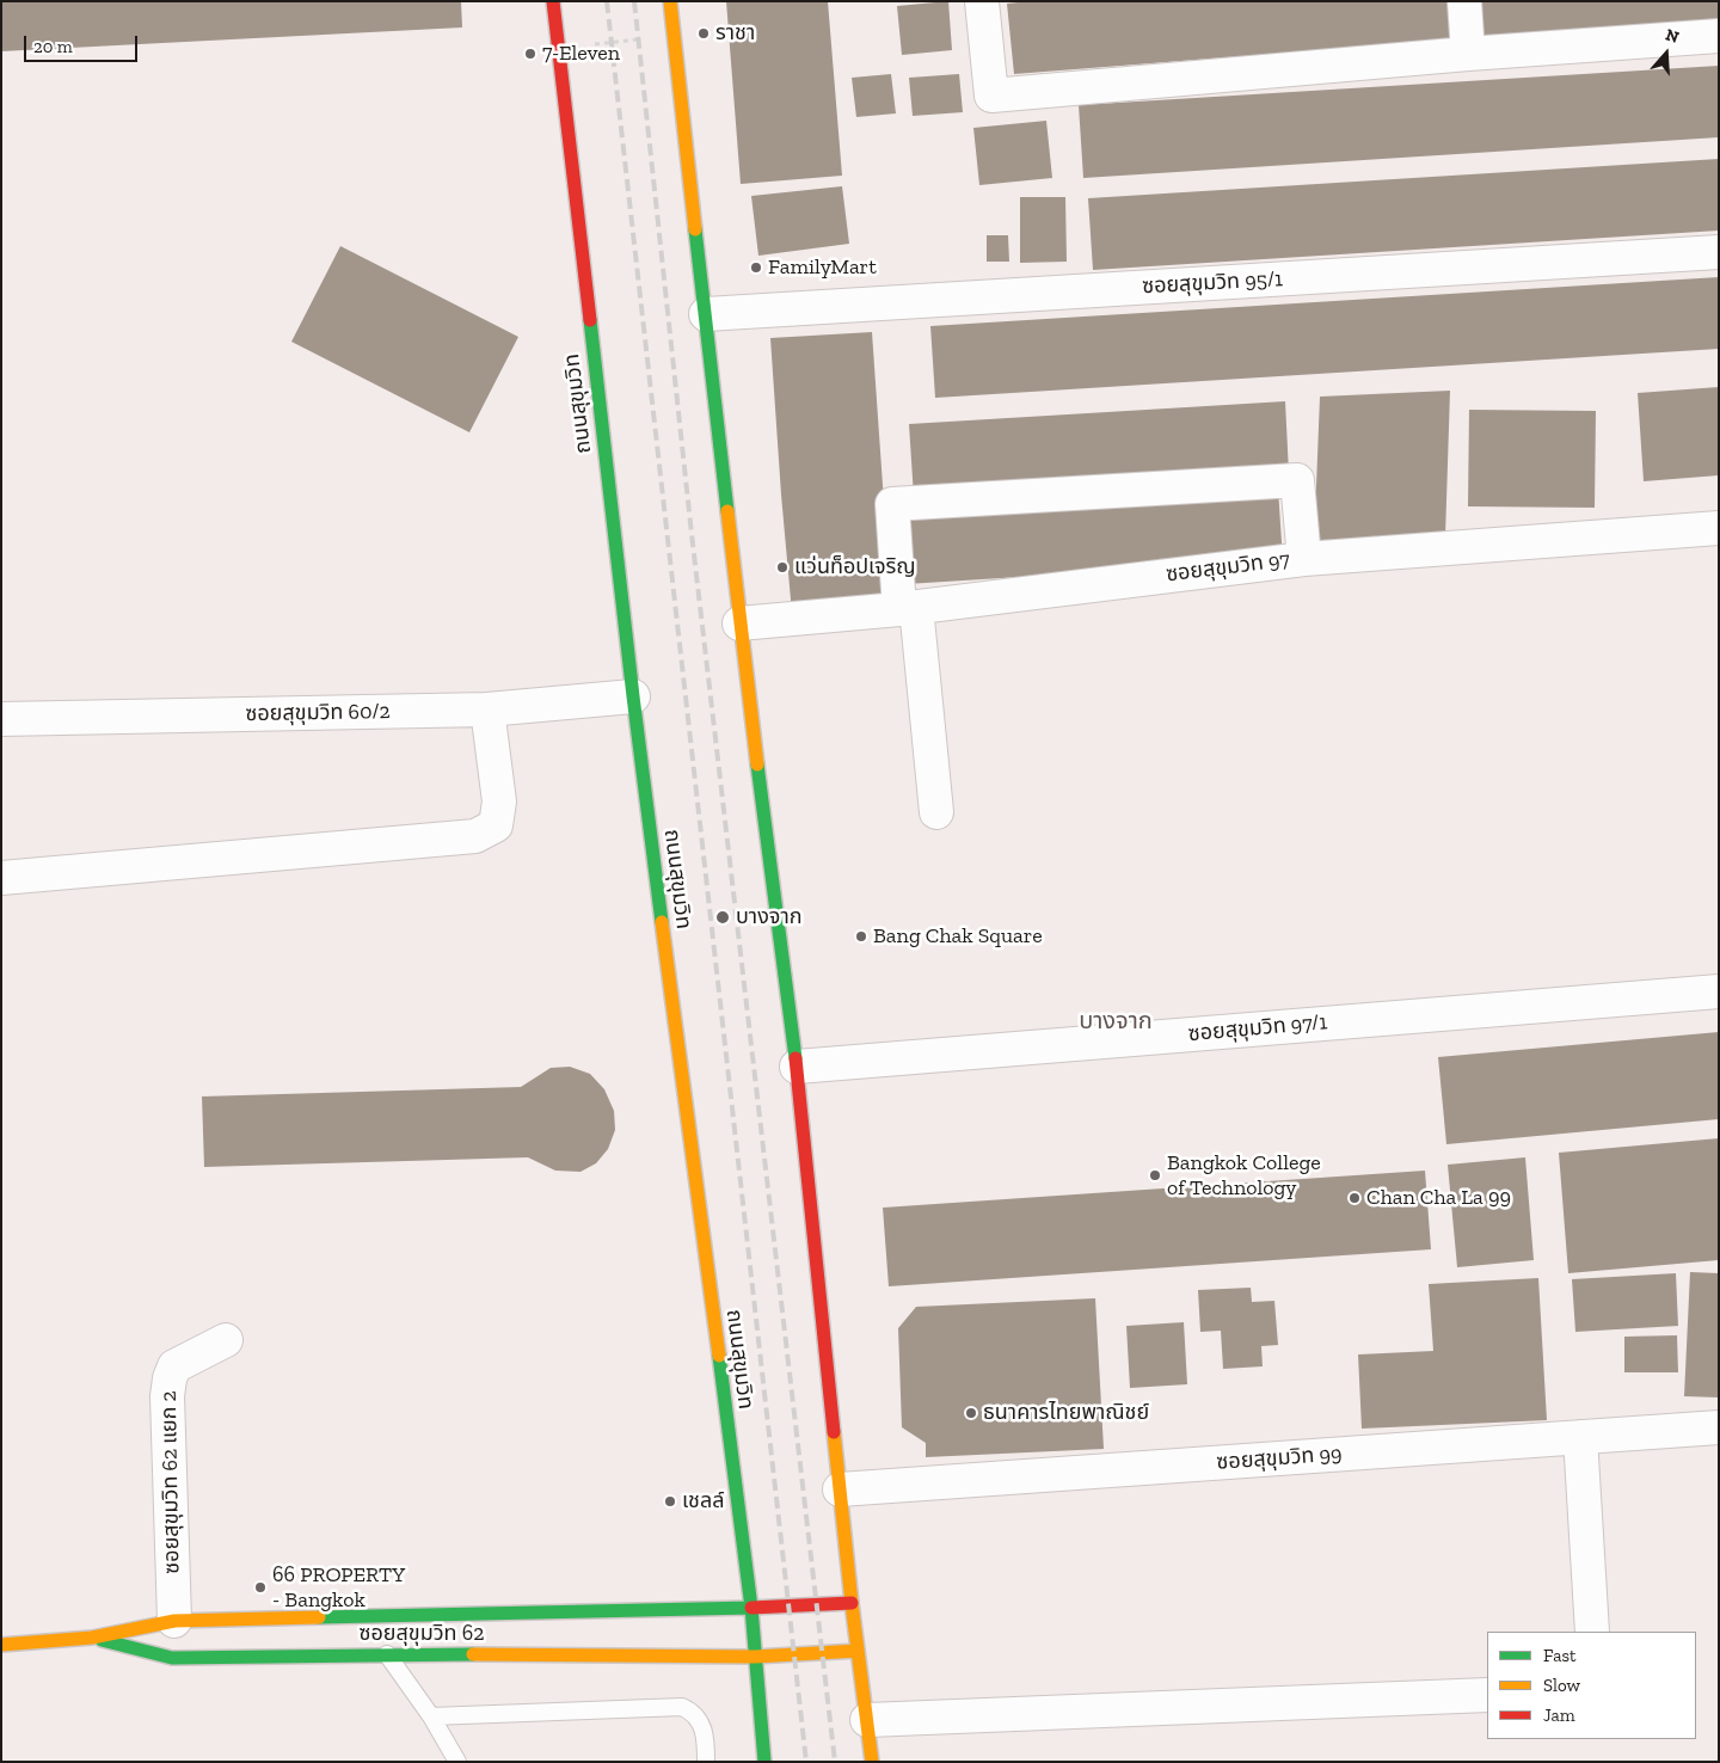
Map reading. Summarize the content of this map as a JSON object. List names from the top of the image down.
{
  "streets": {
    "main road": ["ถนนสุขุมวิท", "ซอยสุขุมวิท 62"],
    "street": [
      "ซอยสุขุมวิท 95/1",
      "ซอยสุขุมวิท 97",
      "ซอยสุขุมวิท 60/2",
      "ซอยสุขุมวิท 97/1",
      "ซอยสุขุมวิท 99",
      "ซอยสุขุมวิท 62 แยก 2"
    ]
  },
  "crossings": [
    ["ถนนสุขุมวิท", "ซอยสุขุมวิท 60/2"],
    ["ถนนสุขุมวิท", "ซอยสุขุมวิท 62"],
    ["ซอยสุขุมวิท 62 แยก 2", "ซอยสุขุมวิท 62"]
  ],
  "districts": ["บางจาก"],
  "places": [
    "ราชา",
    "7-Eleven",
    "FamilyMart",
    "แว่นท็อปเจริญ",
    "บางจาก",
    "Bang Chak Square",
    "Bangkok College of Technology",
    "Chan Cha La 99",
    "ธนาคารไทยพาณิชย์",
    "เชลล์",
    "66 PROPERTY - Bangkok"
  ],
  "legend": ["Fast", "Slow", "Jam"],
  "scale_bar": "20 m",
  "north": "top"
}
